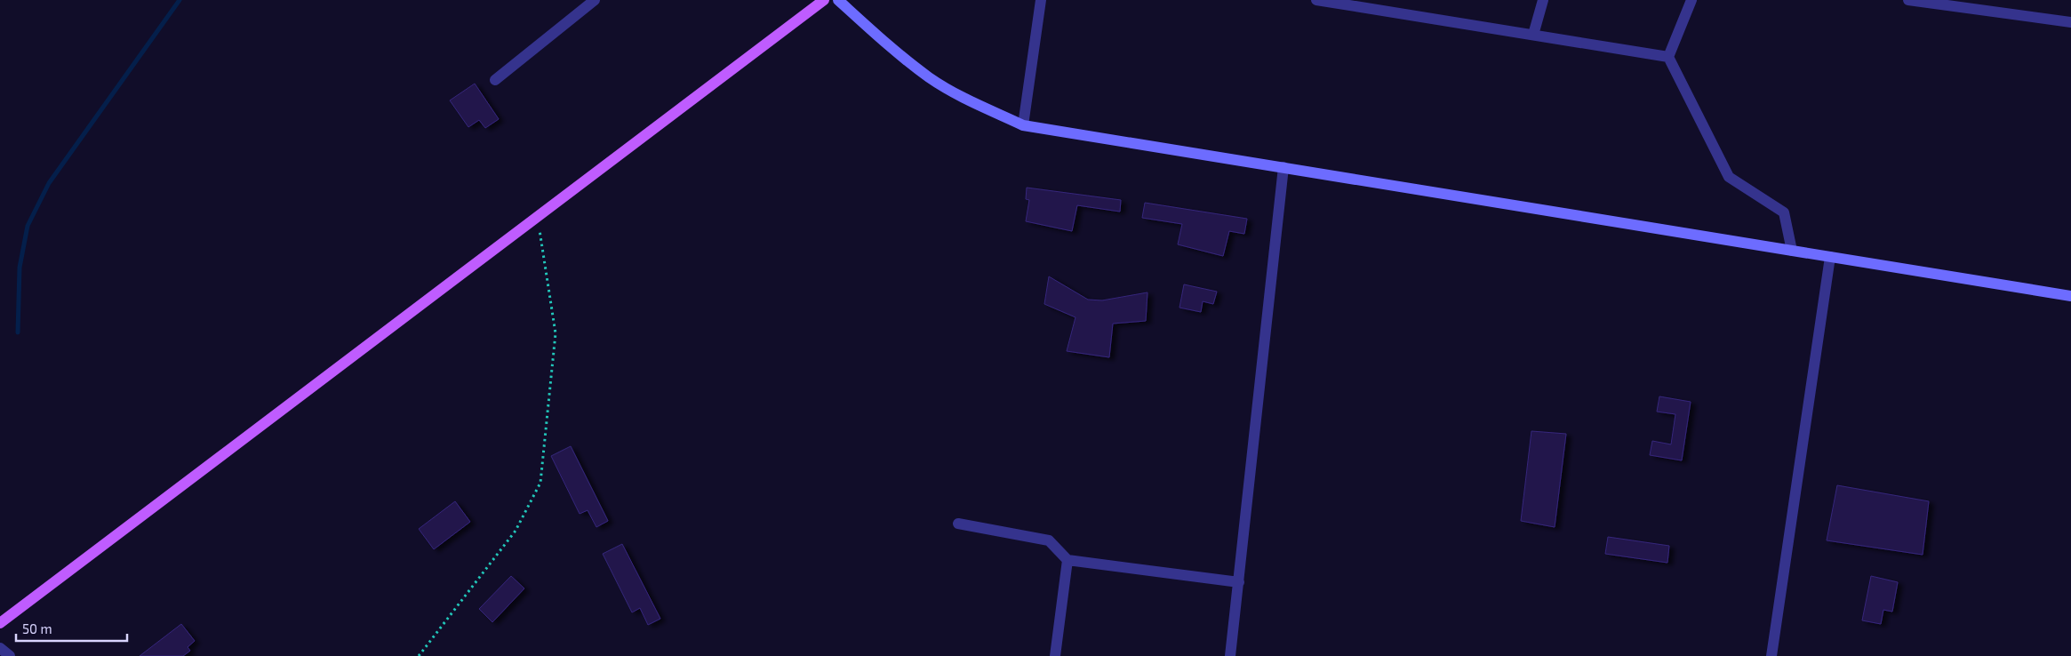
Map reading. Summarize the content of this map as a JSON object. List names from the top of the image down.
{
  "scale_bar": "50 m"
}
